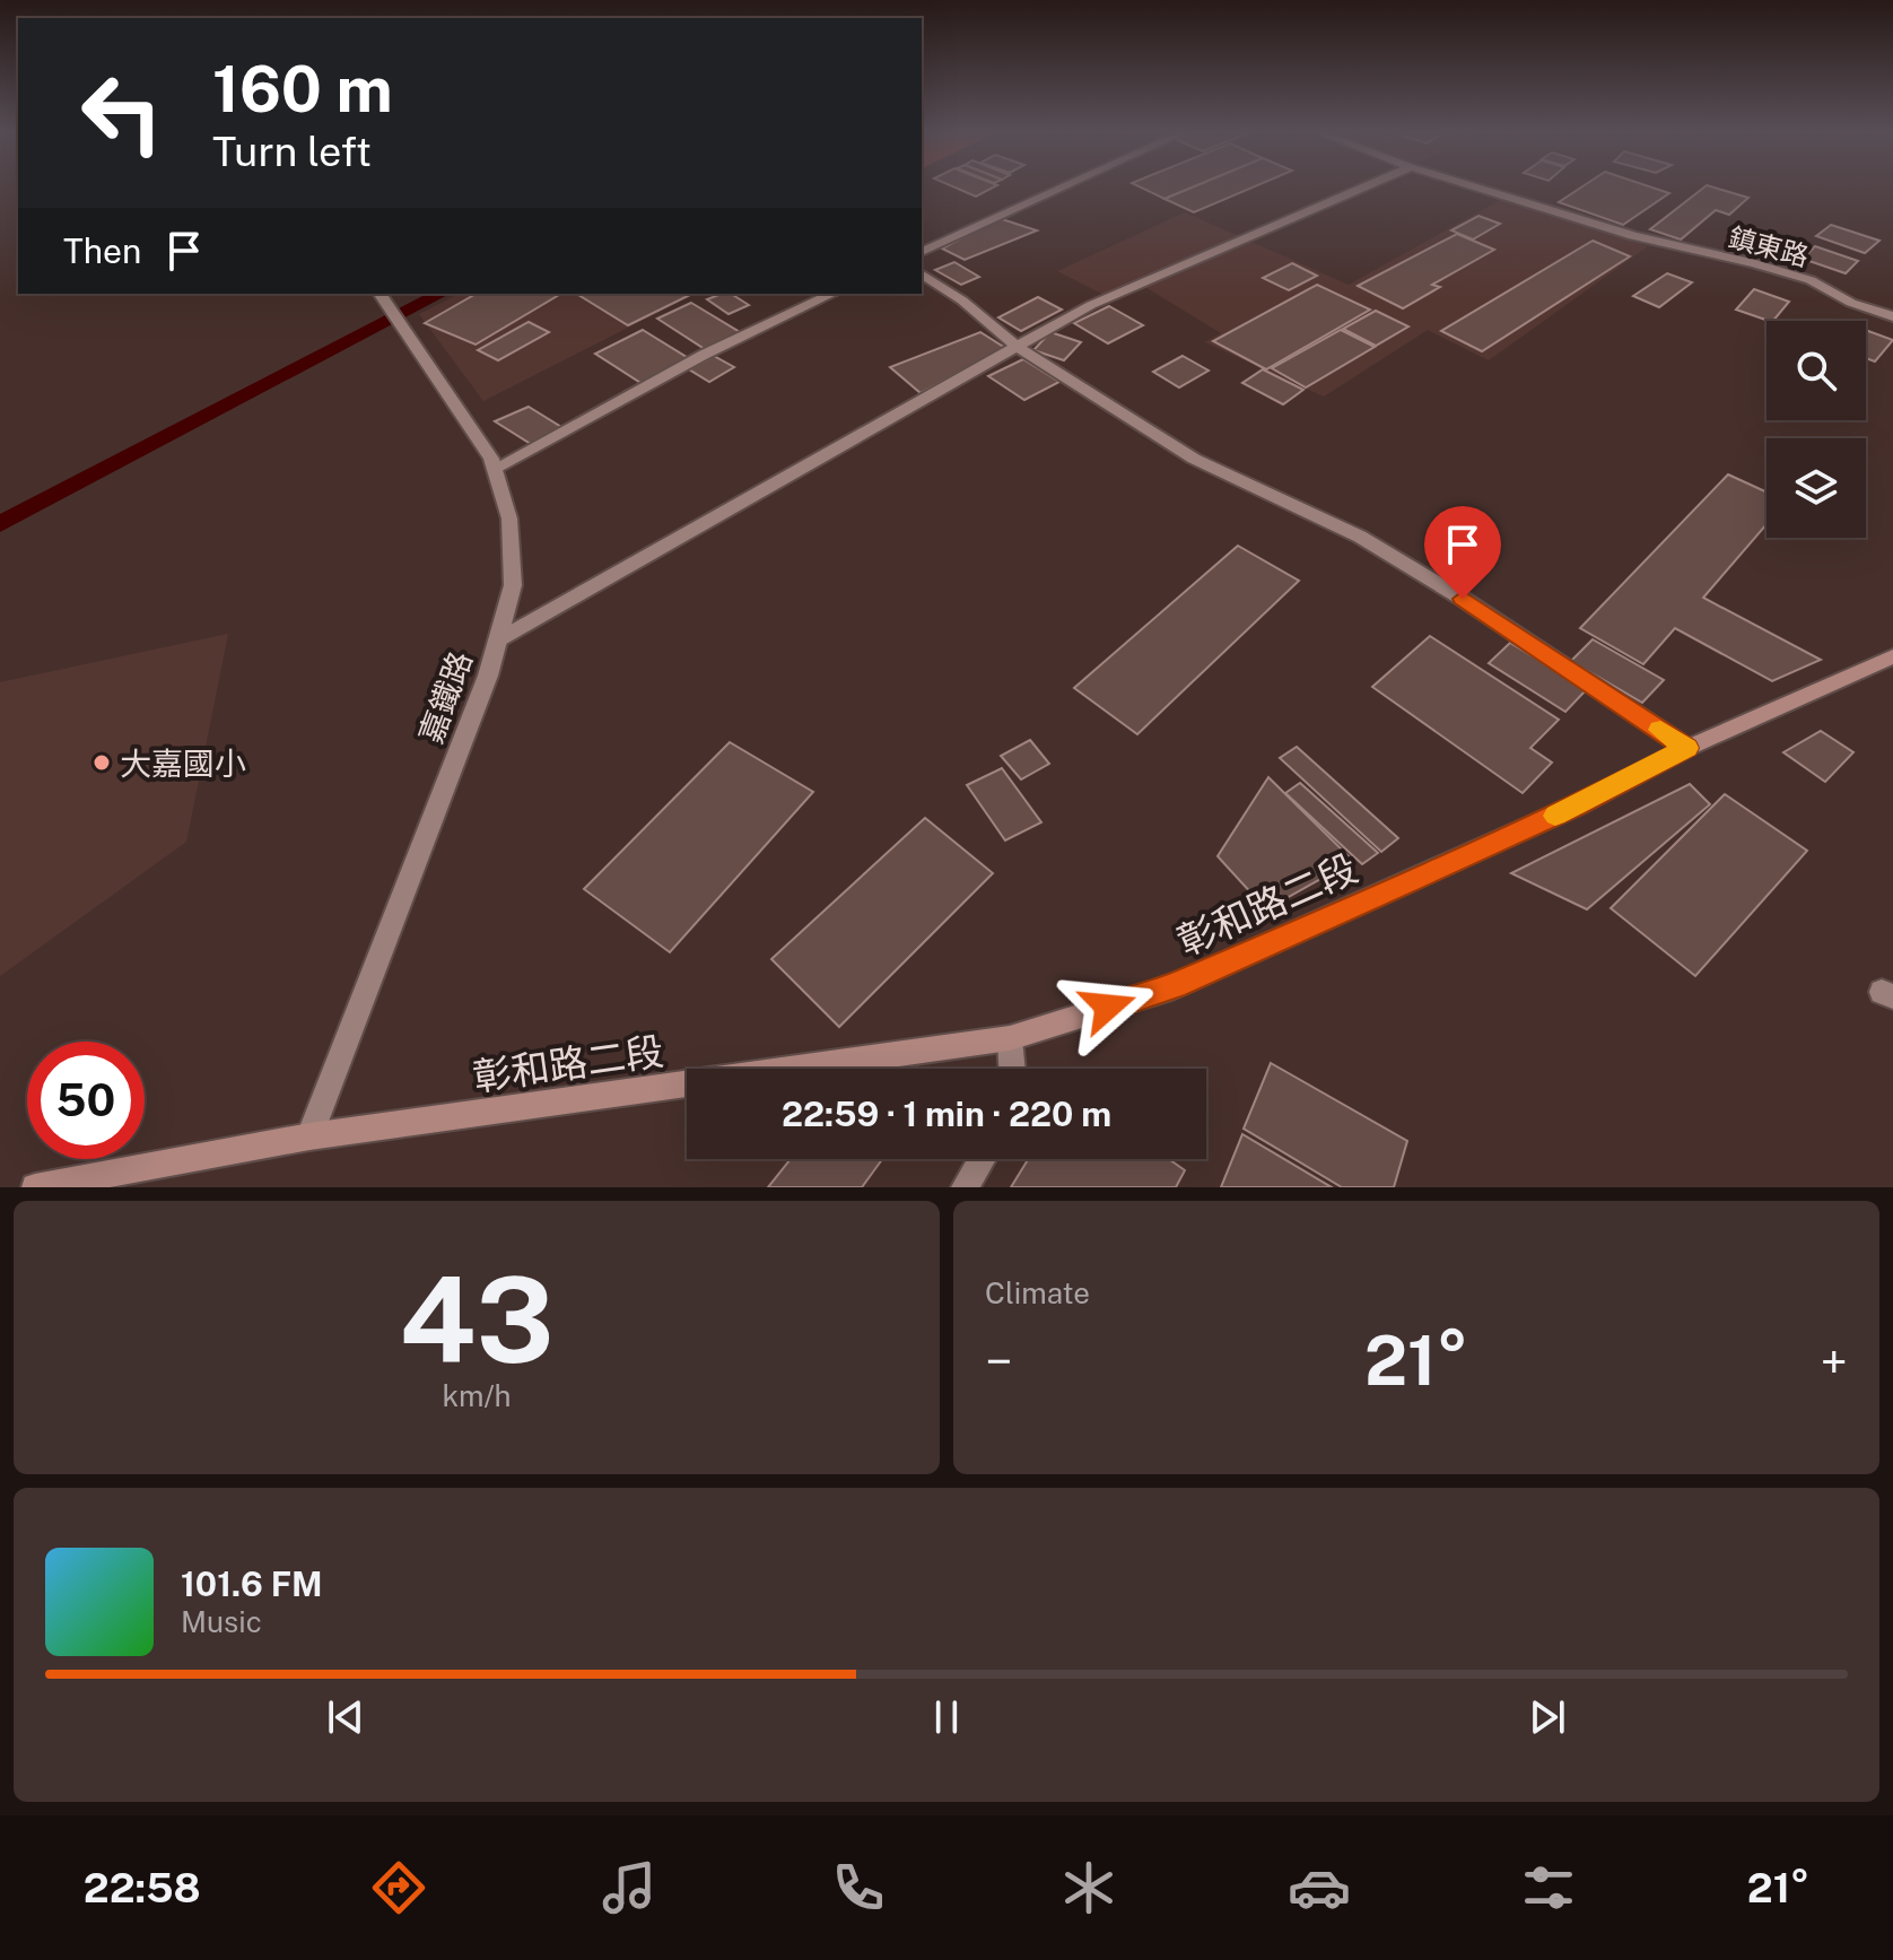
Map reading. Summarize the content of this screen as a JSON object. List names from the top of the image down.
{
  "streets": {
    "main road": ["彰和路二段"],
    "street": ["鎮東路", "嘉鐵路"]
  },
  "crossings": [
    ["嘉鐵路", "彰和路二段"]
  ],
  "places": ["大嘉國小"],
  "page": {
    "turn": ["160 m", "Turn left"],
    "then": "Then",
    "limit": "50",
    "trip": "22:59 · 1 min · 220 m",
    "tile": [
      ["43", "km/h"],
      "Climate"
    ],
    "heat": ["−", "21°", "+"],
    "song": ["101.6 FM", "Music"],
    "tabs": ["22:58", "21°"]
  }
}
